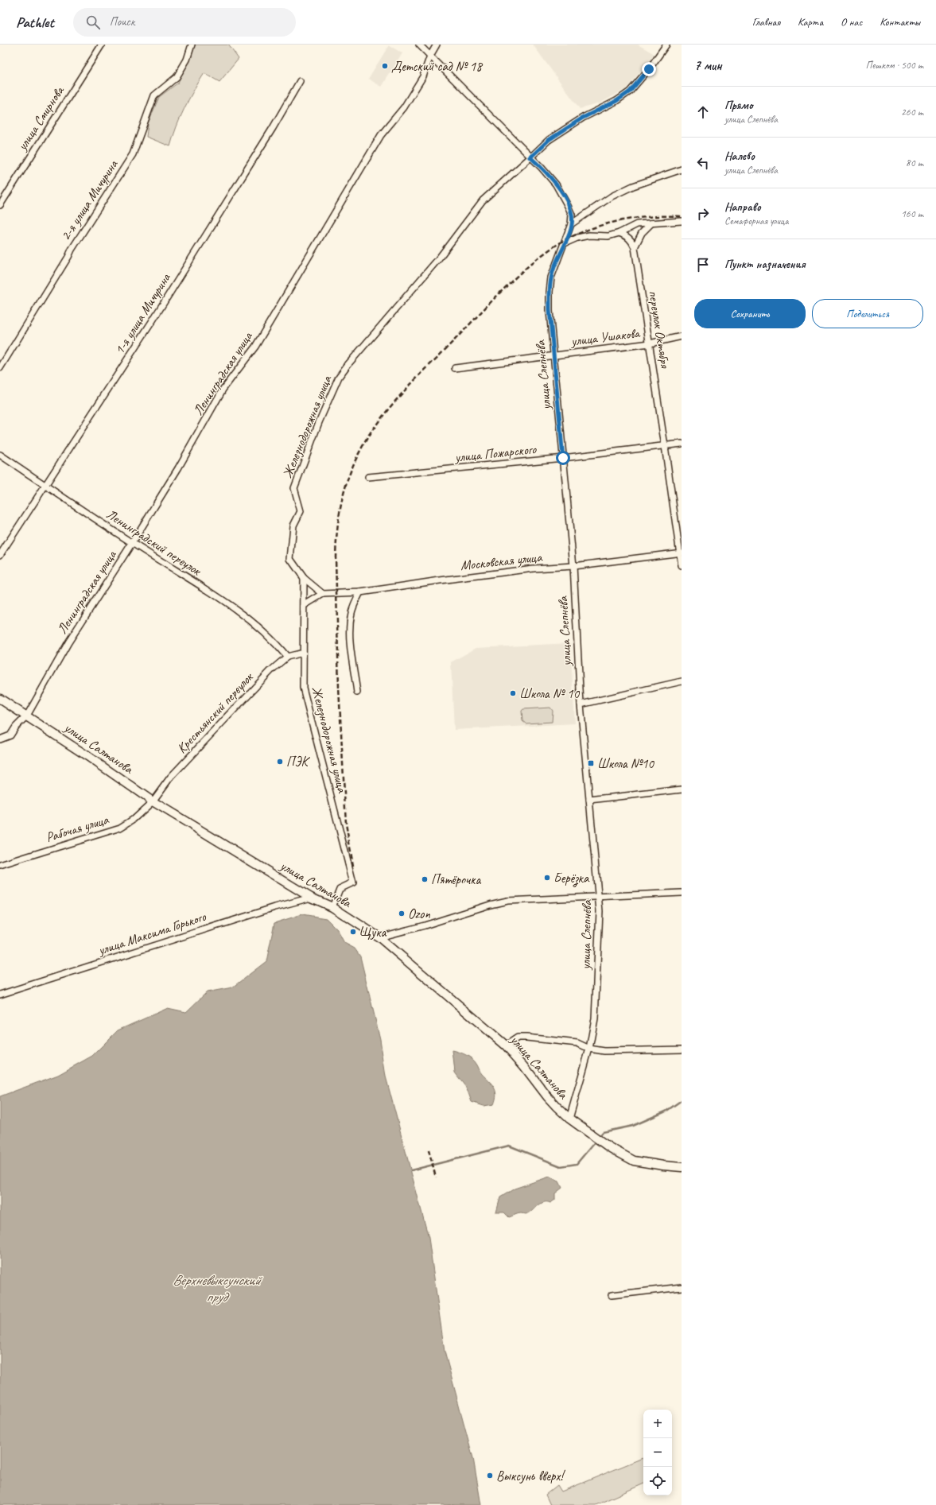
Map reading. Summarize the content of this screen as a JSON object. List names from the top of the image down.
{
  "streets": {
    "main road": ["улица Салтанова"],
    "street": [
      "улица Смирнова",
      "2-я улица Мичурина",
      "1-я улица Мичурина",
      "переулок Октября",
      "улица Ушакова",
      "Ленинградская улица",
      "улица Слепнёва",
      "Железнодорожная улица",
      "улица Пожарского",
      "Ленинградский переулок",
      "Московская улица",
      "Крестьянский переулок",
      "Рабочая улица",
      "улица Максима Горького"
    ]
  },
  "crossings": [
    ["1-я улица Мичурина", "Ленинградский переулок"],
    ["переулок Октября", "улица Ушакова"],
    ["переулок Октября", "улица Пожарского"],
    ["переулок Октября", "Московская улица"],
    ["улица Ушакова", "улица Слепнёва"],
    ["Ленинградская улица", "улица Слепнёва"],
    ["Ленинградская улица", "Ленинградский переулок"],
    ["Ленинградская улица", "улица Салтанова"],
    ["улица Слепнёва", "Железнодорожная улица"],
    ["улица Слепнёва", "улица Пожарского"],
    ["улица Слепнёва", "Московская улица"],
    ["улица Слепнёва", "улица Салтанова"],
    ["Железнодорожная улица", "Крестьянский переулок"],
    ["Железнодорожная улица", "улица Салтанова"],
    ["Ленинградский переулок", "Крестьянский переулок"],
    ["Крестьянский переулок", "улица Салтанова"],
    ["Крестьянский переулок", "Рабочая улица"],
    ["улица Салтанова", "Рабочая улица"],
    ["улица Салтанова", "улица Максима Горького"]
  ],
  "water": ["Верхневыксунский пруд"],
  "places": {
    "other": [
      "Детский сад № 18",
      "Школа № 10",
      "ПЭК",
      "Берёзка",
      "Пятёрочка",
      "Ozon",
      "Щука",
      "Выксунь вверх!"
    ],
    "transit": ["Школа №10"]
  },
  "page": {
    "header": "Pathlet",
    "search": "Поиск",
    "nav": [
      "Главная",
      "Карта",
      "О нас",
      "Контакты"
    ],
    "heading": ["7 мин", "Пешком · 500 m"],
    "list": [
      ["Прямо", "улица Слепнёва", "260 m"],
      ["Налево", "улица Слепнёва", "80 m"],
      ["Направо", "Семафорная улица", "160 m"],
      "Пункт назначения"
    ],
    "buttons": ["Сохранить", "Поделиться"],
    "map_buttons": ["+", "−"]
  }
}
